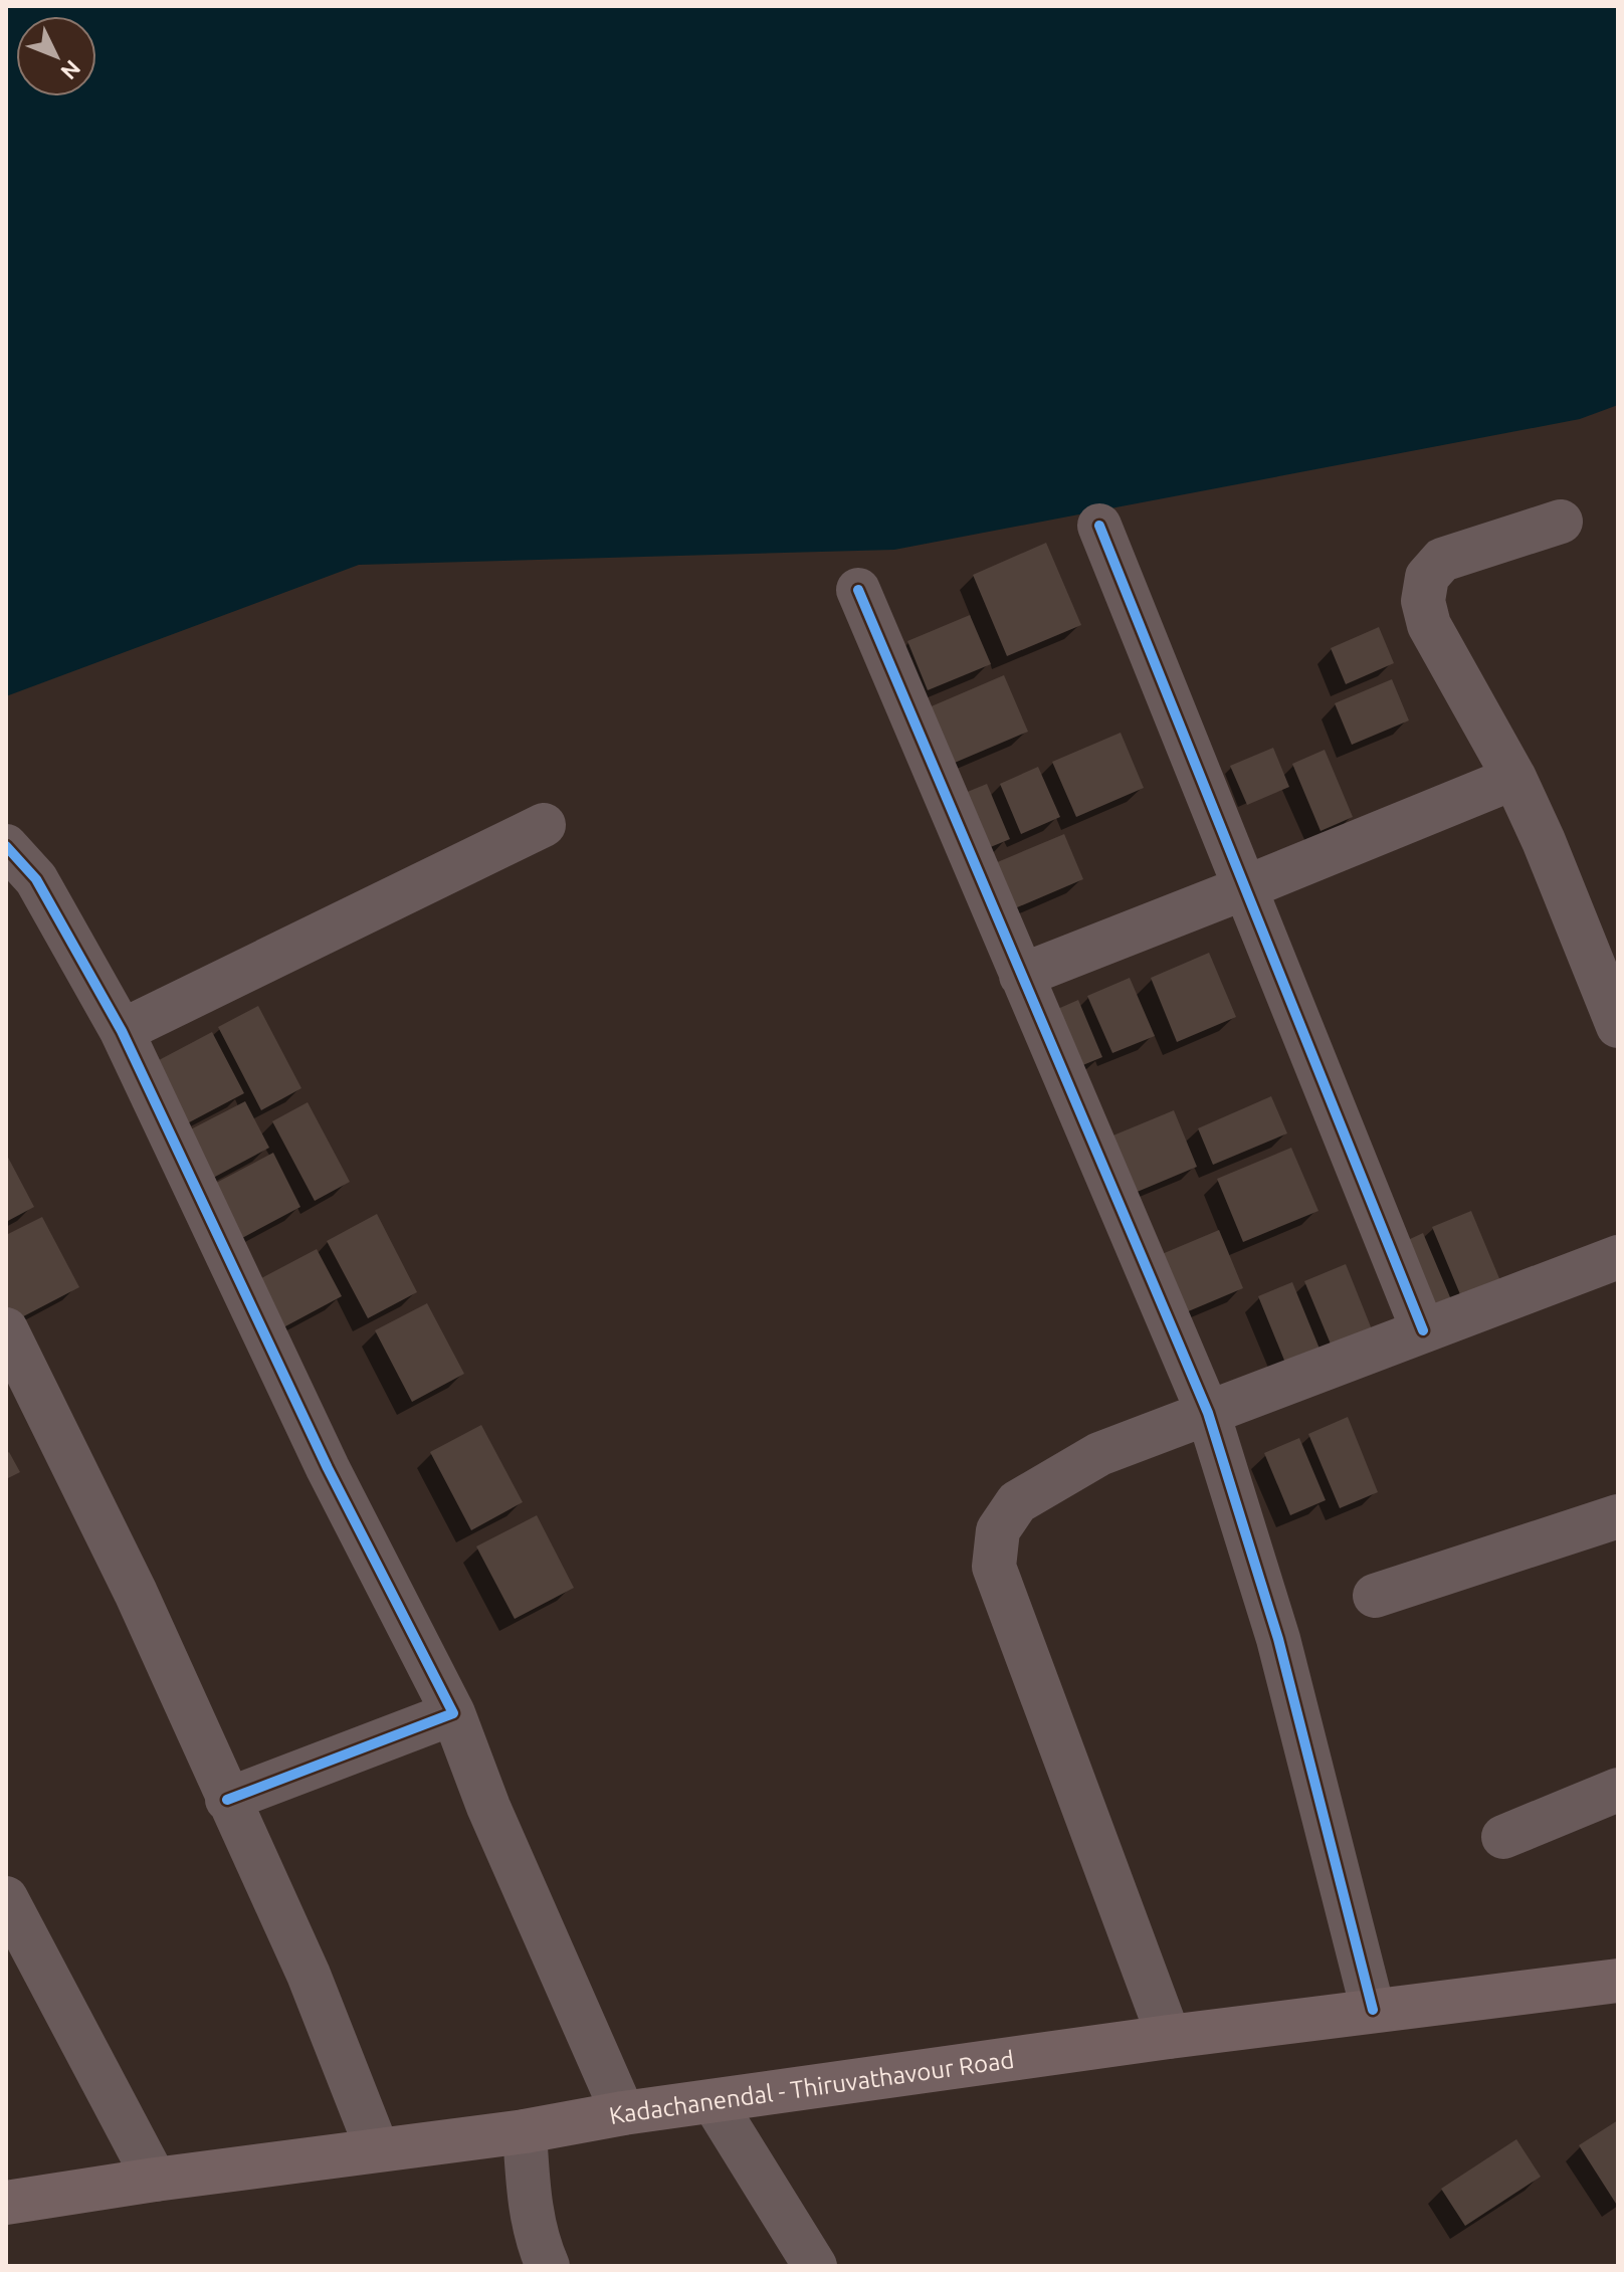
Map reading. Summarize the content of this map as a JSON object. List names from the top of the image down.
{
  "streets": {
    "main road": ["Kadachanendal - Thiruvathavour Road"]
  },
  "north": "bottom right"
}
